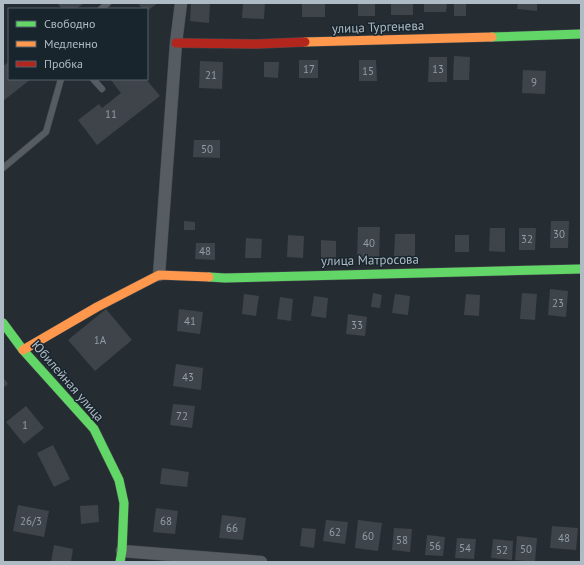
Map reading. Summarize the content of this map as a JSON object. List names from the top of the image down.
{
  "streets": {
    "street": ["улица Тургенева", "улица Матросова", "Юбилейная улица"]
  },
  "crossings": [
    ["улица Матросова", "Юбилейная улица"]
  ],
  "house_numbers": [
    "17",
    "13",
    "15",
    "21",
    "9",
    "11",
    "50",
    "30",
    "32",
    "40",
    "48",
    "23",
    "41",
    "33",
    "1А",
    "43",
    "72",
    "1",
    "26/3",
    "68",
    "66",
    "62",
    "60",
    "48",
    "58",
    "56",
    "54",
    "50",
    "52"
  ],
  "legend": ["Свободно", "Медленно", "Пробка"]
}
